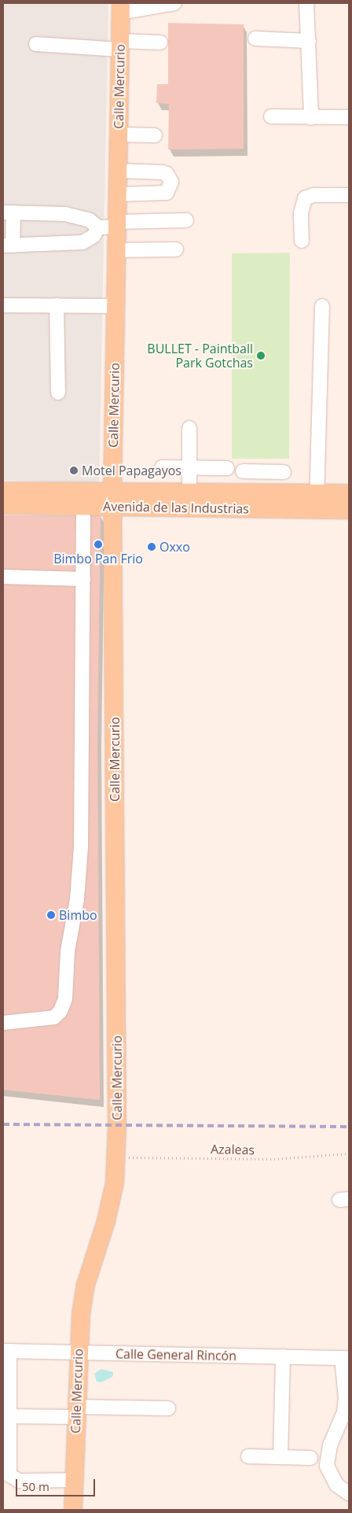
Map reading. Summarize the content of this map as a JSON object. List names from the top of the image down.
{
  "streets": {
    "main road": ["Calle Mercurio", "Avenida de las Industrias"],
    "street": ["Calle General Rincón"],
    "path": ["Azaleas"]
  },
  "crossings": [
    ["Calle Mercurio", "Avenida de las Industrias"],
    ["Calle Mercurio", "Azaleas"],
    ["Calle Mercurio", "Calle General Rincón"]
  ],
  "places": [
    "BULLET - Paintball Park Gotchas",
    "Motel Papagayos",
    "Bimbo Pan Frio",
    "Oxxo",
    "Bimbo"
  ],
  "scale_bar": "50 m"
}
